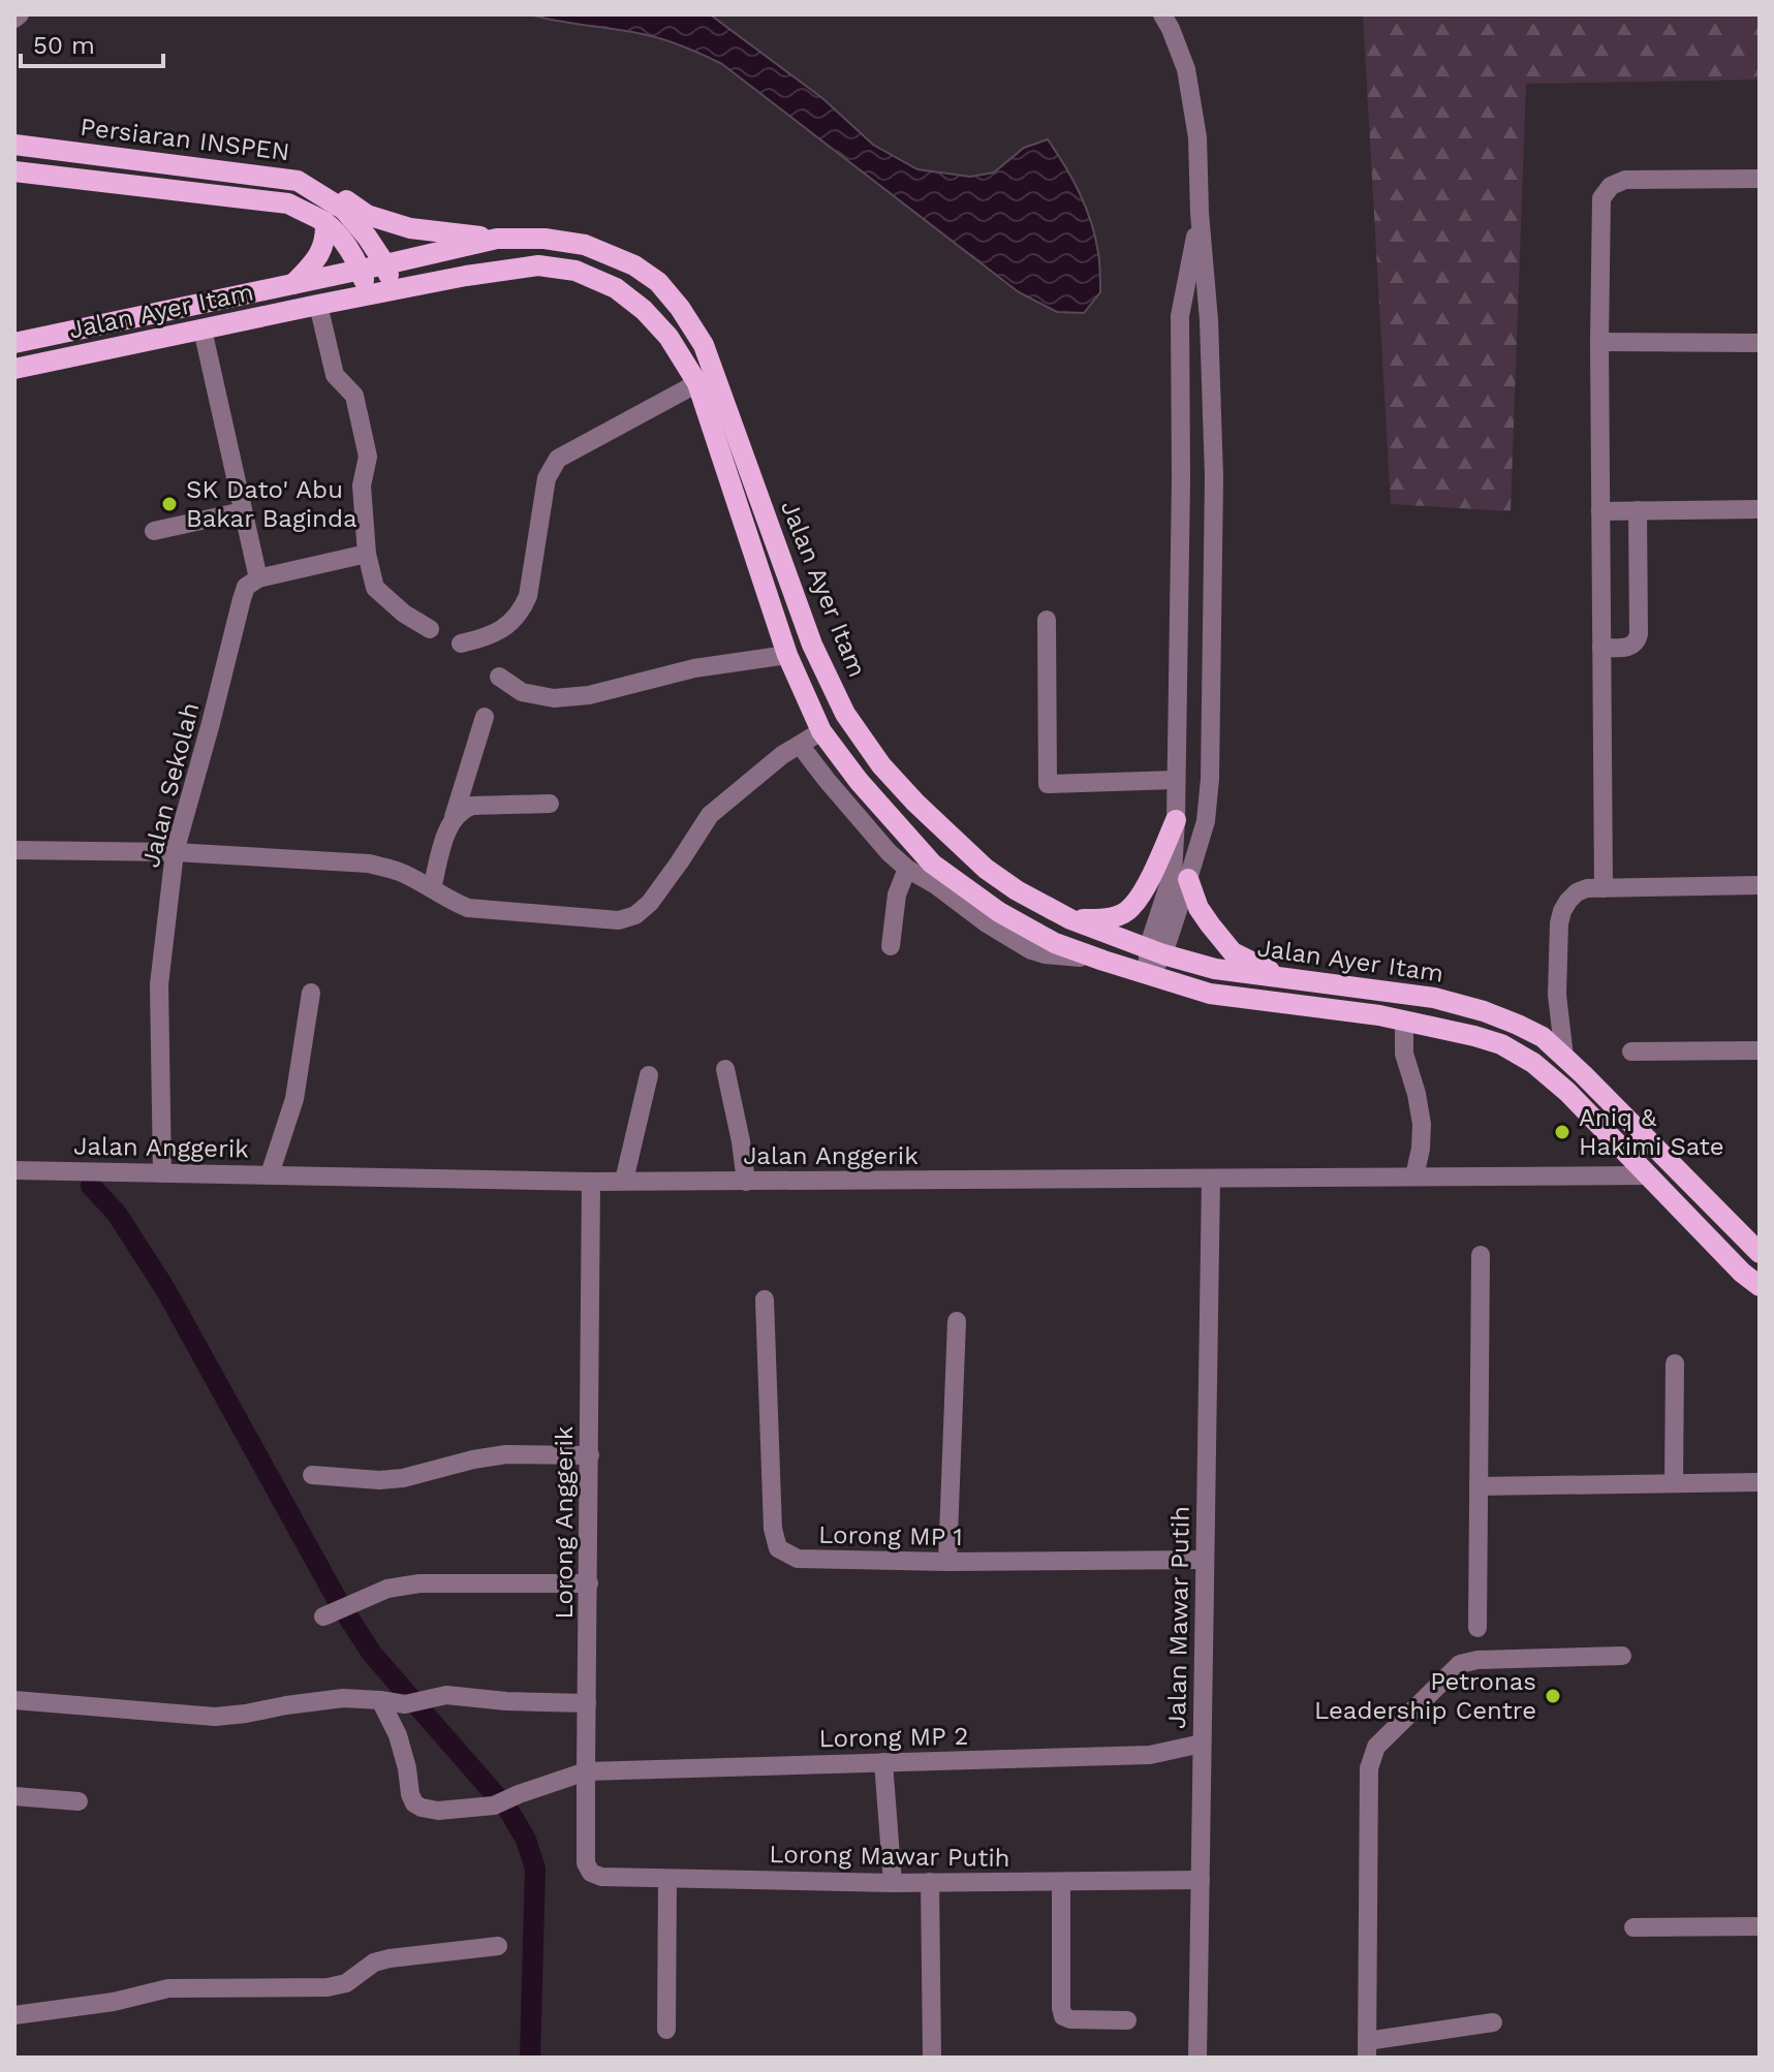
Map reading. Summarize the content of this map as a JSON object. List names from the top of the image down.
{
  "streets": {
    "main road": ["Persiaran INSPEN", "Jalan Ayer Itam"],
    "street": [
      "Jalan Sekolah",
      "Jalan Anggerik",
      "Lorong Anggerik",
      "Lorong MP 1",
      "Jalan Mawar Putih",
      "Lorong MP 2",
      "Lorong Mawar Putih"
    ]
  },
  "crossings": [
    ["Persiaran INSPEN", "Jalan Ayer Itam"],
    ["Jalan Ayer Itam", "Jalan Anggerik"],
    ["Jalan Sekolah", "Jalan Anggerik"],
    ["Jalan Anggerik", "Lorong Anggerik"],
    ["Jalan Anggerik", "Jalan Mawar Putih"],
    ["Lorong Anggerik", "Lorong MP 2"],
    ["Lorong Anggerik", "Lorong Mawar Putih"],
    ["Lorong MP 1", "Jalan Mawar Putih"],
    ["Jalan Mawar Putih", "Lorong MP 2"],
    ["Jalan Mawar Putih", "Lorong Mawar Putih"]
  ],
  "places": ["SK Dato' Abu Bakar Baginda", "Aniq & Hakimi Sate", "Petronas Leadership Centre"],
  "scale_bar": "50 m"
}
